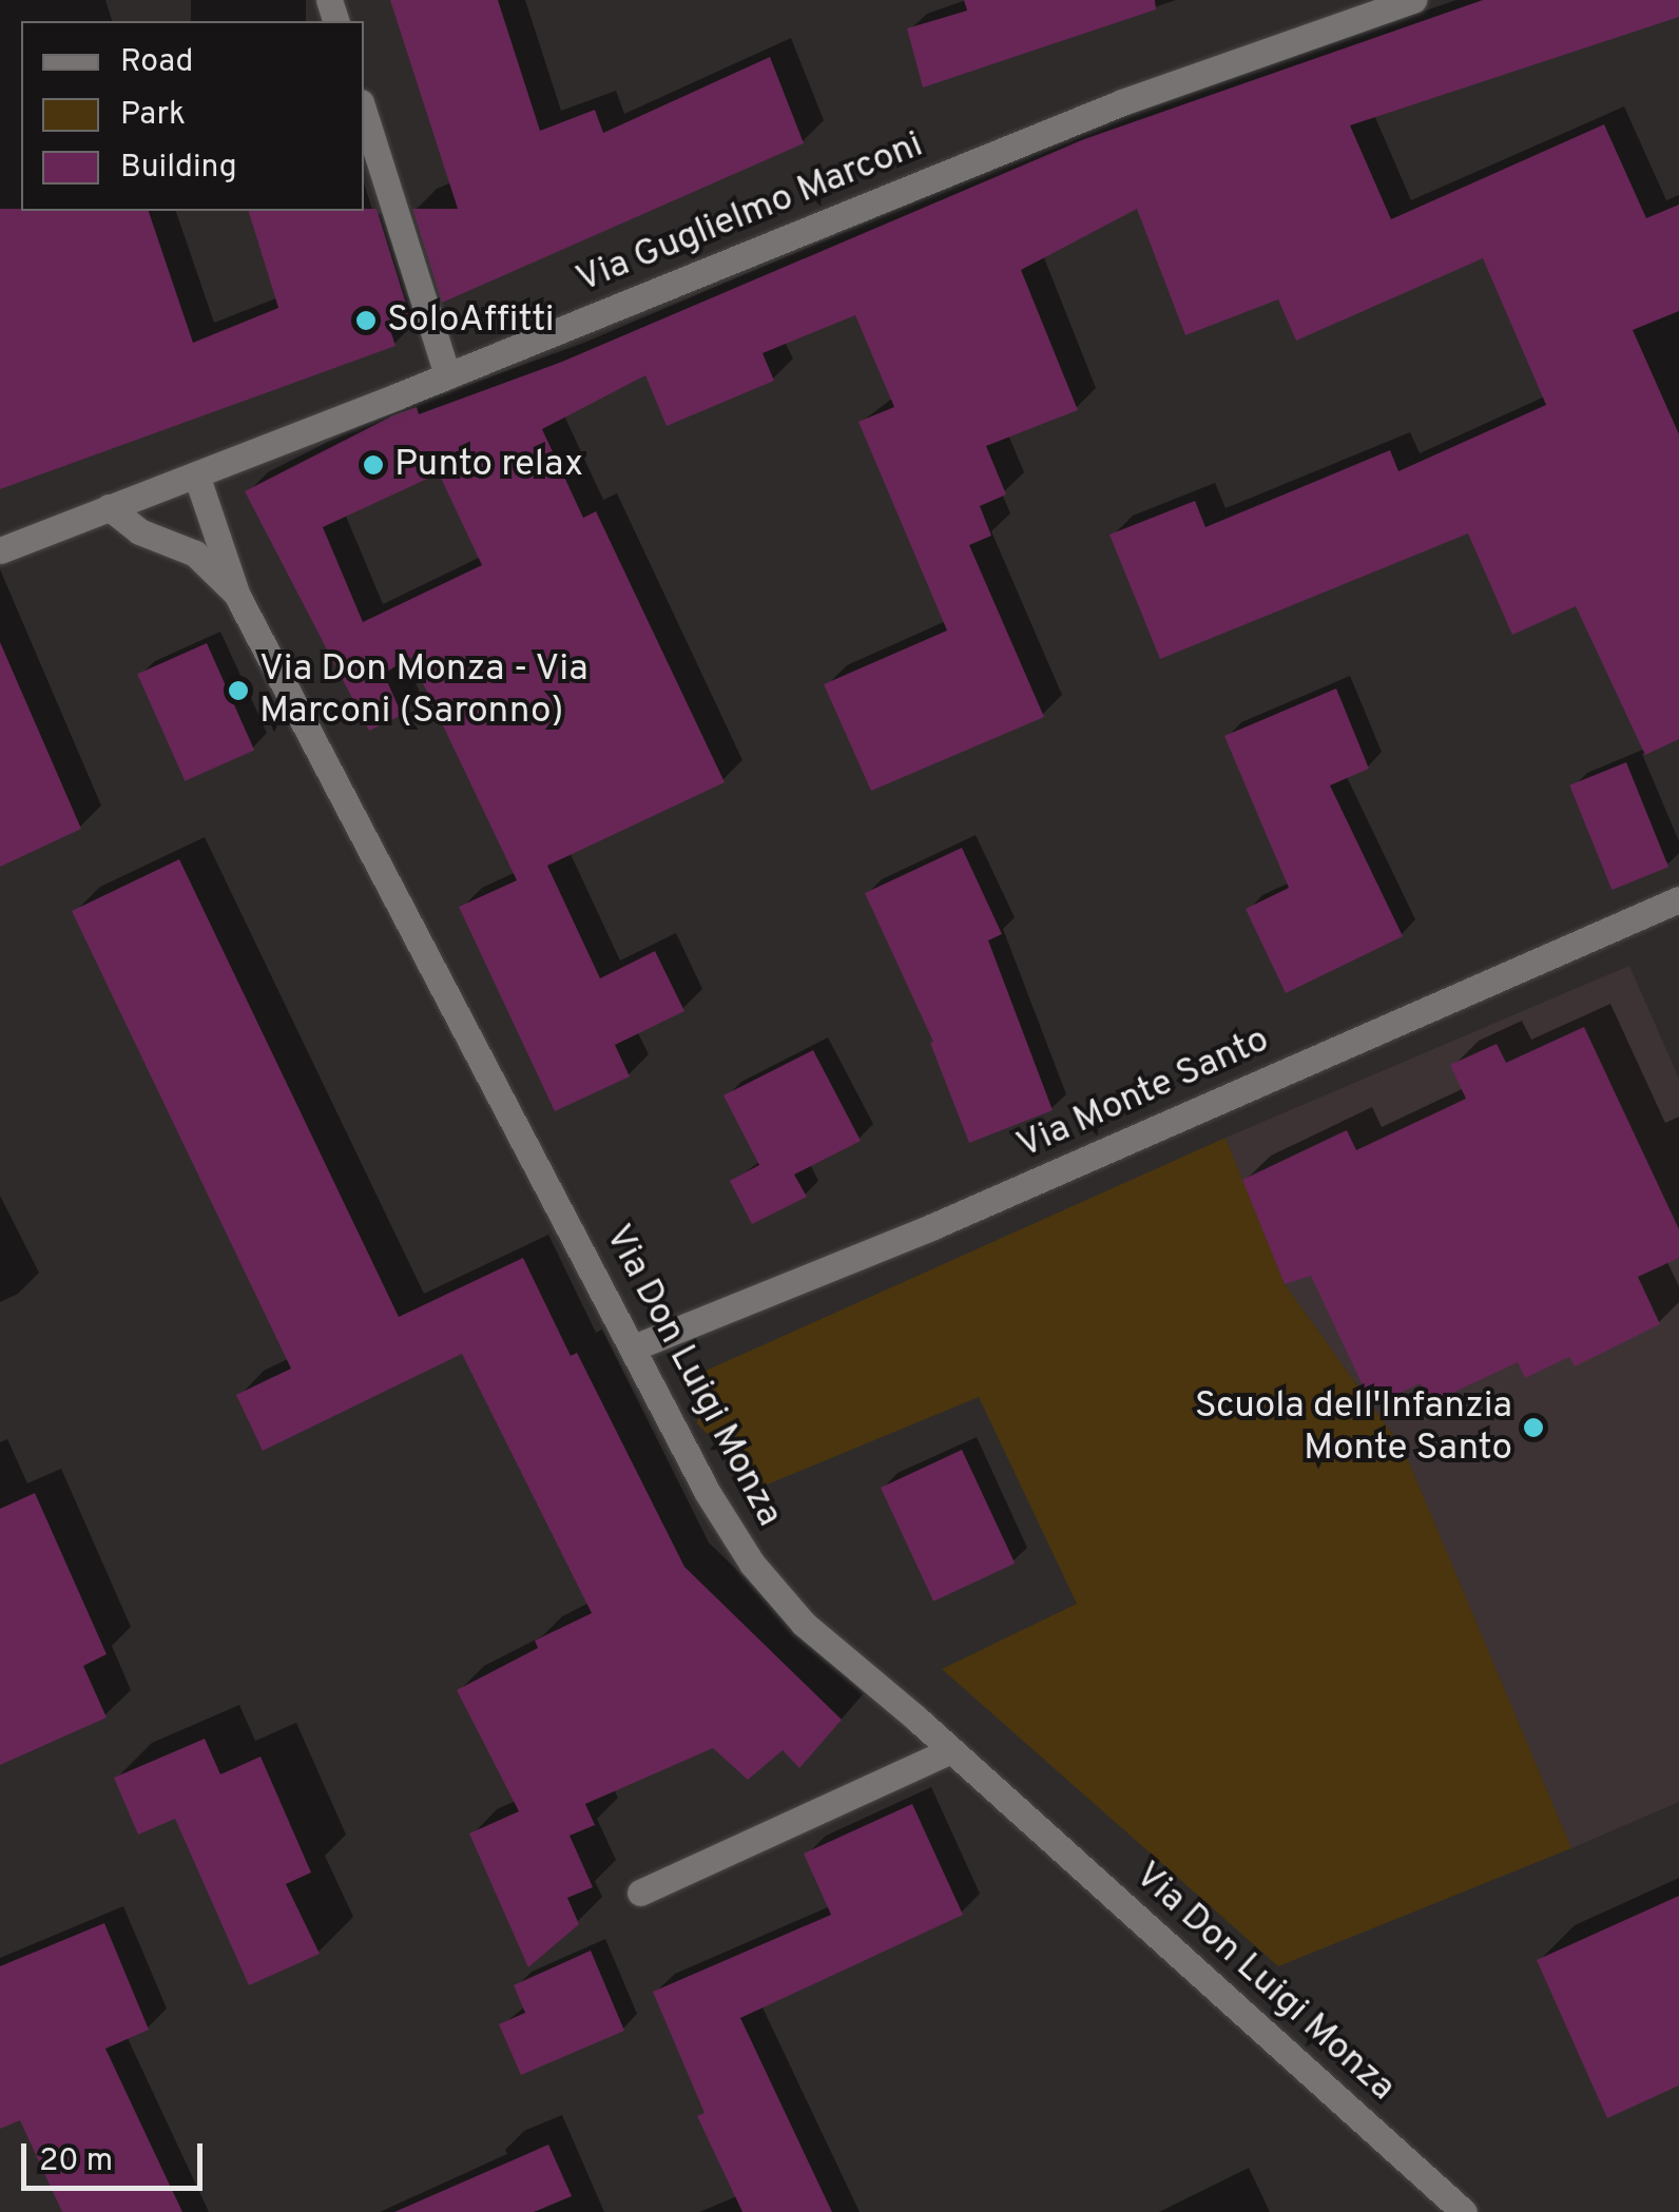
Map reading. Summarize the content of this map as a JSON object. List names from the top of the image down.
{
  "streets": {
    "street": ["Via Guglielmo Marconi", "Via Monte Santo", "Via Don Luigi Monza"]
  },
  "crossings": [
    ["Via Guglielmo Marconi", "Via Don Luigi Monza"],
    ["Via Monte Santo", "Via Don Luigi Monza"]
  ],
  "places": [
    "SoloAffitti",
    "Punto relax",
    "Via Don Monza - Via Marconi (Saronno)",
    "Scuola dell'Infanzia Monte Santo"
  ],
  "legend": ["Road", "Park", "Building"],
  "scale_bar": "20 m"
}
